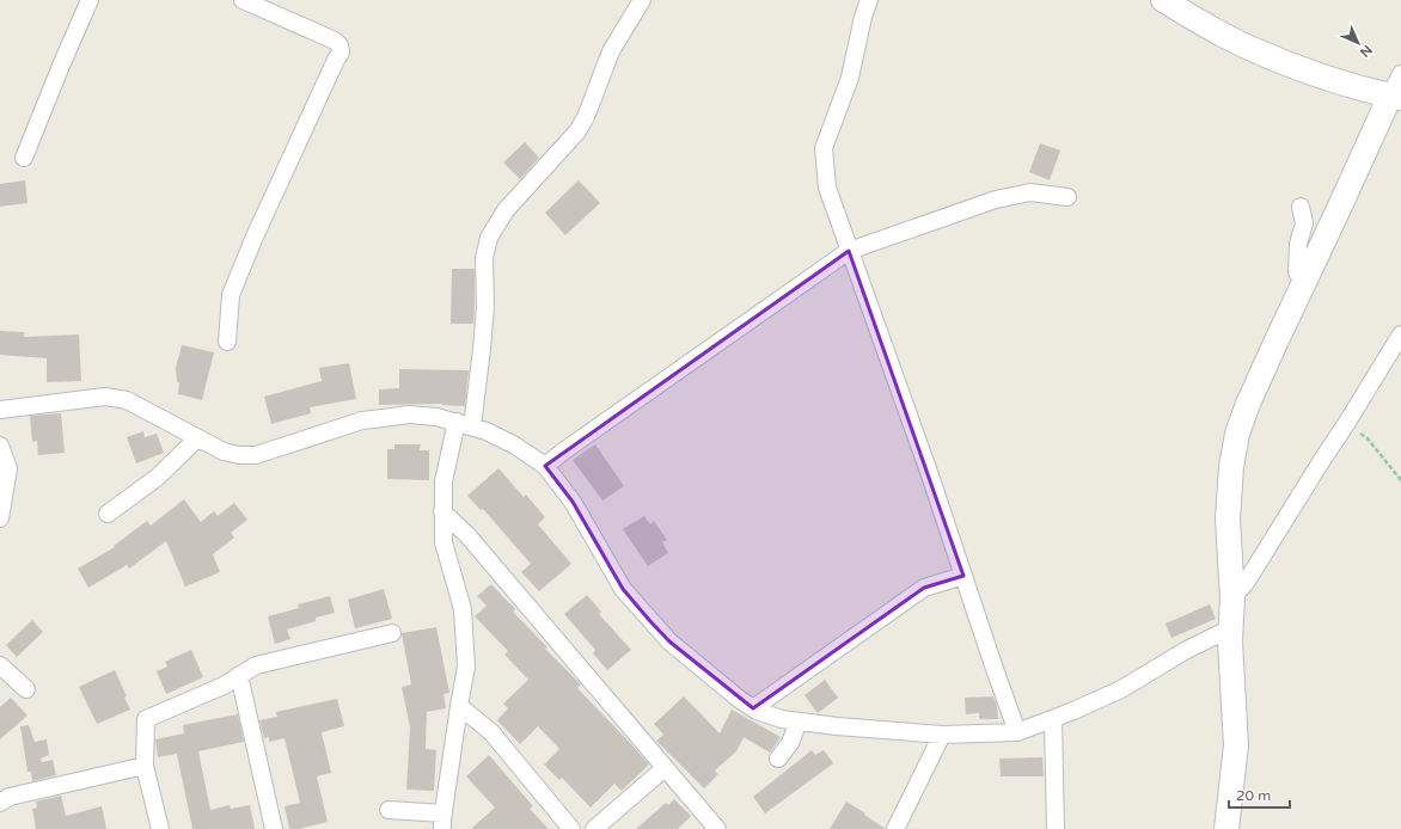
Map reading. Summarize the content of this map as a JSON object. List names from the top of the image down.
{
  "scale_bar": "20 m",
  "north": "bottom right"
}
